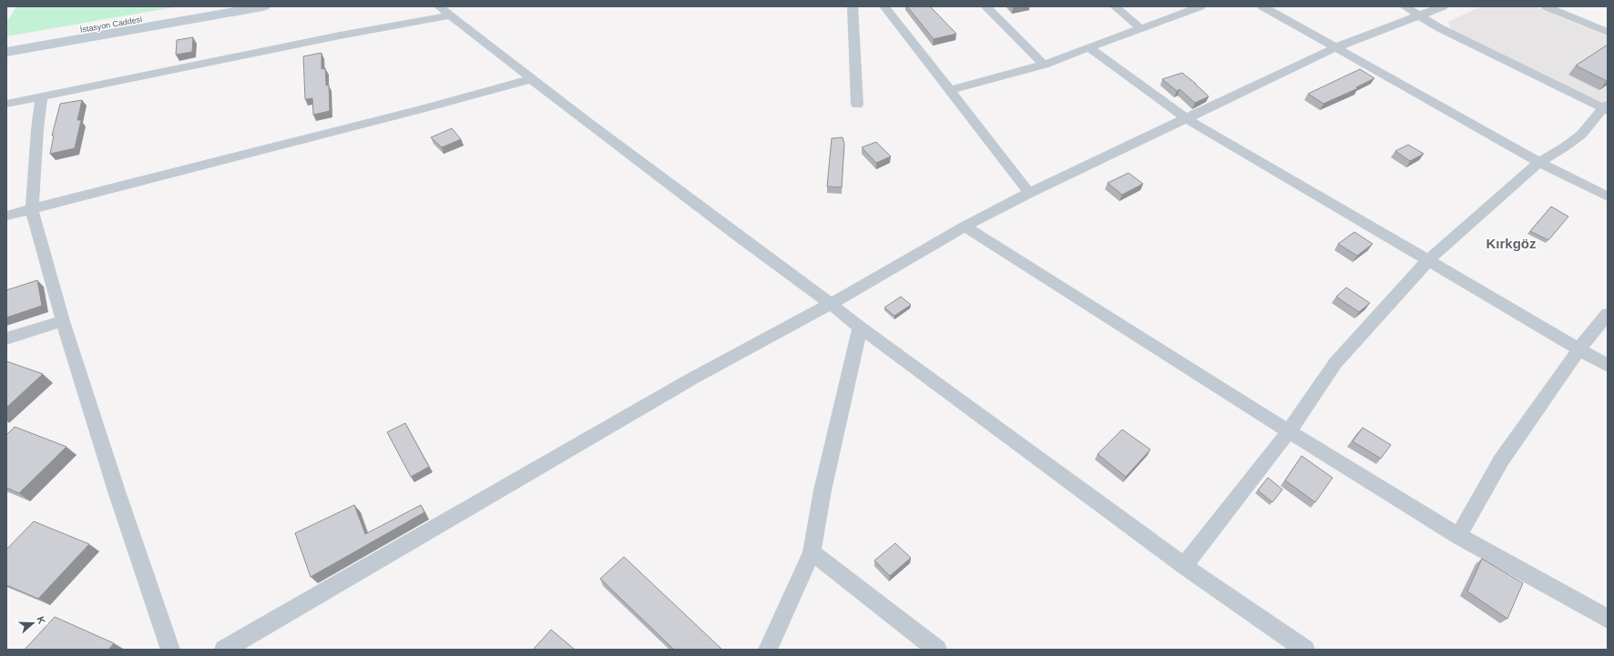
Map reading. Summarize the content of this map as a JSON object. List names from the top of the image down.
{
  "streets": {
    "main road": ["İstasyon Caddesi"]
  },
  "districts": ["Kırkgöz"],
  "north": "right"
}
